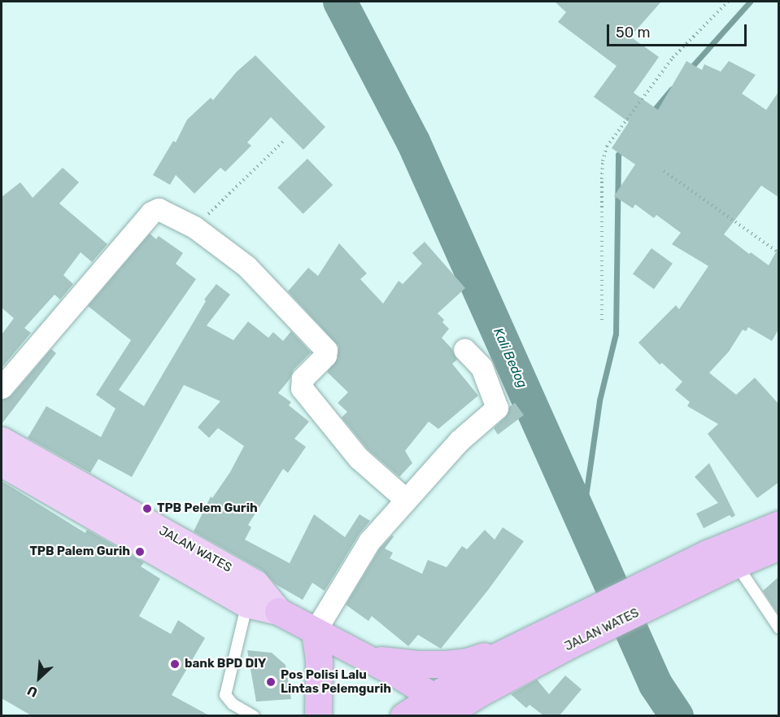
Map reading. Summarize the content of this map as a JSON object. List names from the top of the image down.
{
  "streets": {
    "highway": ["JALAN WATES"]
  },
  "water": ["Kali Bedog"],
  "places": [
    "TPB Pelem Gurih",
    "TPB Palem Gurih",
    "bank BPD DIY",
    "Pos Polisi Lalu Lintas Pelemgurih"
  ],
  "scale_bar": "50 m",
  "north": "bottom left"
}
